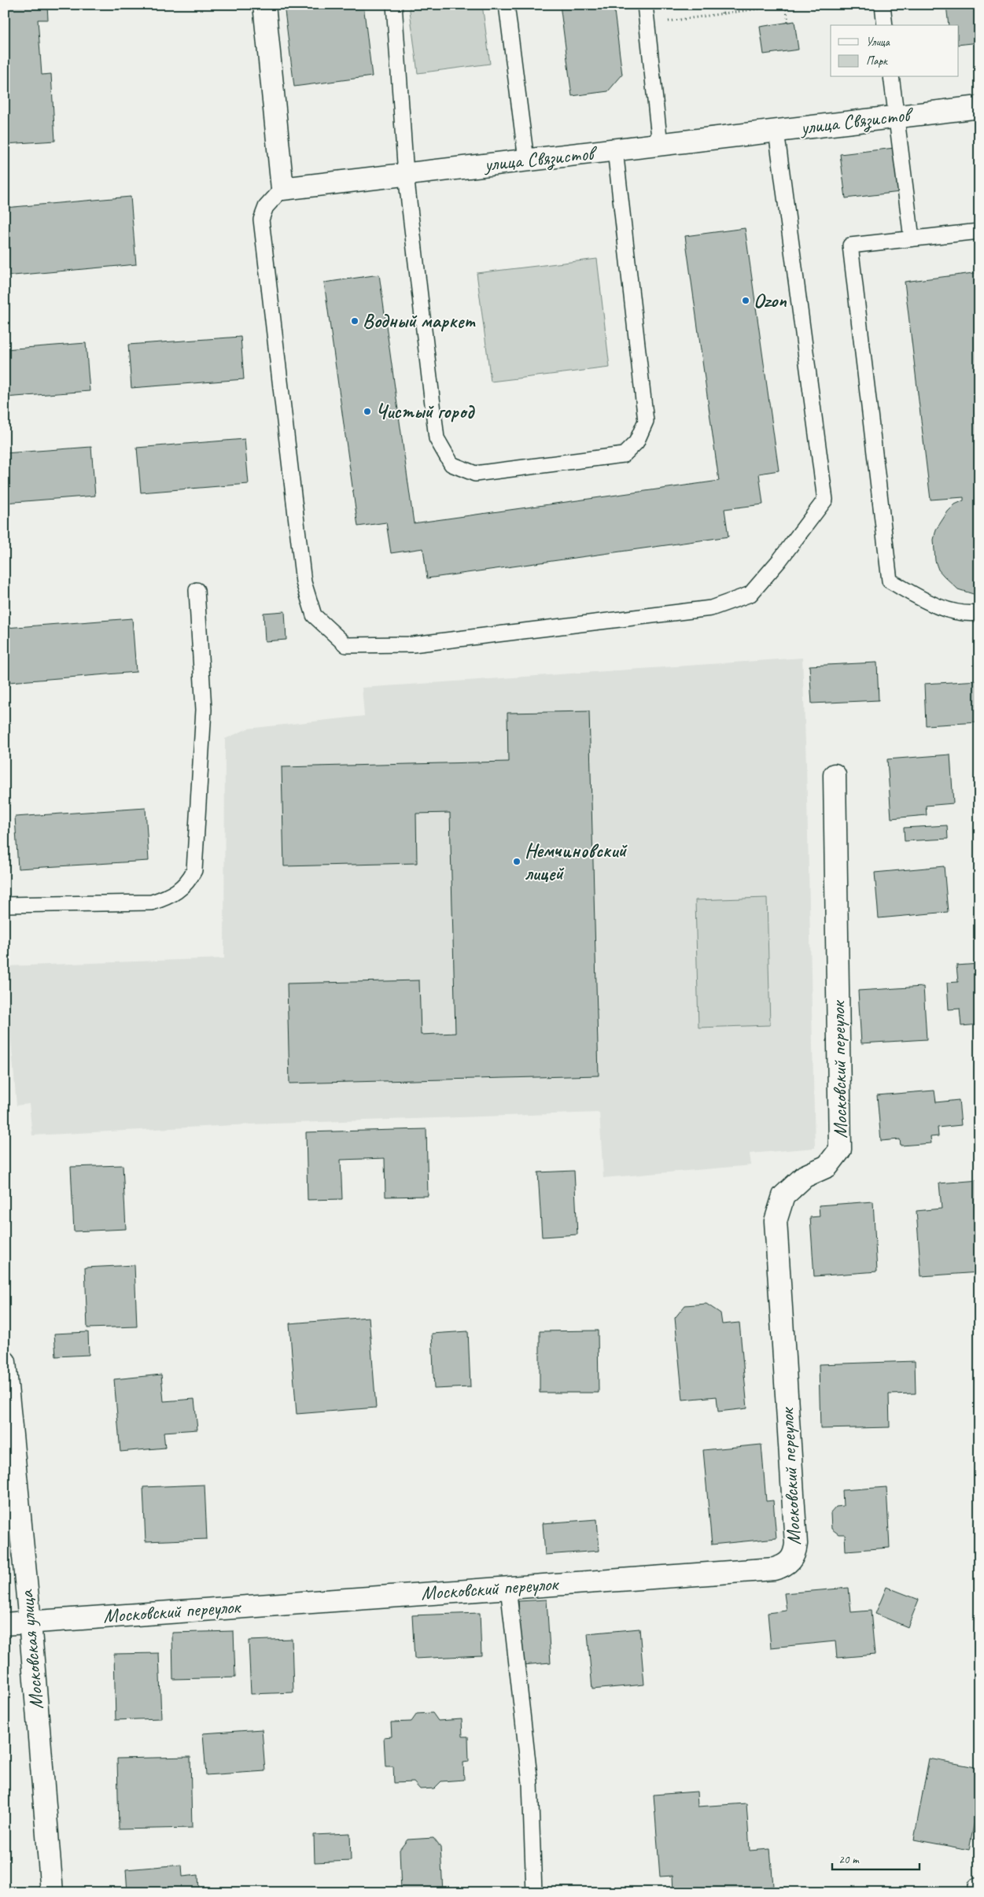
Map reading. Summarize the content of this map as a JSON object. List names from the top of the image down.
{
  "streets": {
    "street": ["улица Связистов", "Московский переулок", "Московская улица"]
  },
  "crossings": [
    ["Московский переулок", "Московская улица"]
  ],
  "places": [
    "Ozon",
    "Водный маркет",
    "Чистый город",
    "Немчиновский лицей"
  ],
  "legend": ["Улица", "Парк"],
  "scale_bar": "20 m"
}
